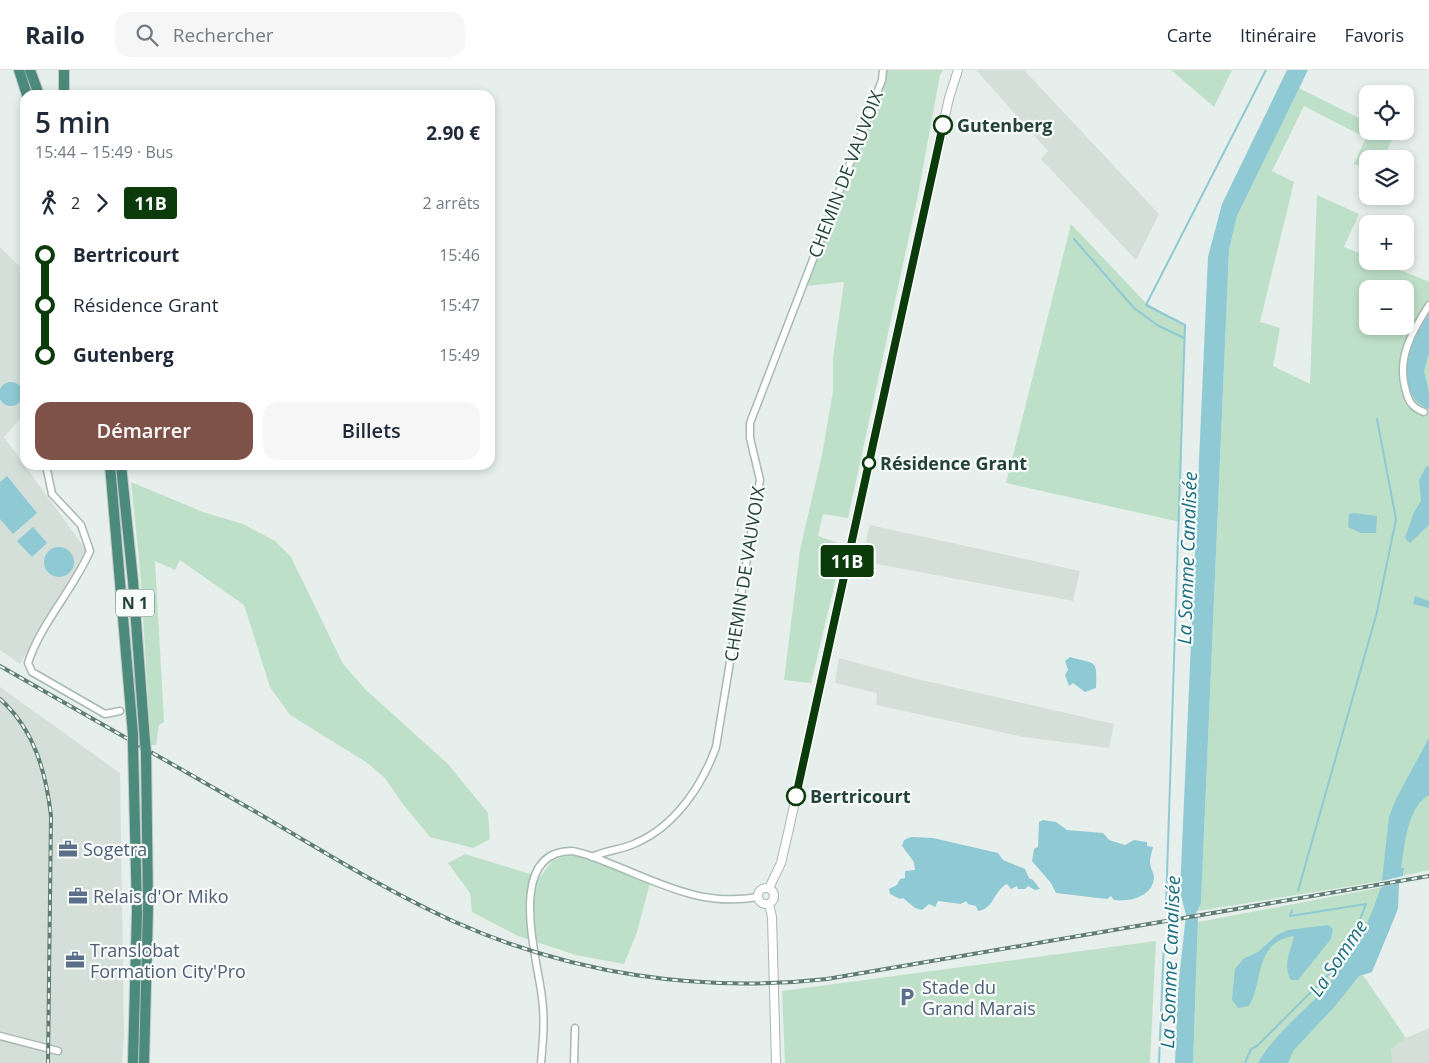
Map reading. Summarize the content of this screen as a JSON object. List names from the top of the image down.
{
  "streets": {
    "highway": ["N 1"],
    "street": ["CHEMIN DE VAUVOIX"]
  },
  "water": ["La Somme Canalisée", "La Somme"],
  "places": {
    "other": ["Gutenberg", "Résidence Grant", "Bertricourt"],
    "office": ["Sogetra", "Relais d'Or Miko", "Translobat Formation City'Pro"],
    "parking": ["Stade du Grand Marais"]
  },
  "lines": ["bus line 11B"],
  "page": {
    "header": "Railo",
    "search": "Rechercher",
    "nav": ["Carte", "Itinéraire", "Favoris"],
    "on_map": "11B",
    "map_buttons": ["+", "−"],
    "heading": ["5 min", "15:44 – 15:49 · Bus", "2.90 €"],
    "legs": ["2", "11B", "2 arrêts"],
    "list": [
      {
        "name": "Bertricourt",
        "value": "15:46"
      },
      {
        "name": "Résidence Grant",
        "value": "15:47"
      },
      {
        "name": "Gutenberg",
        "value": "15:49"
      }
    ],
    "buttons": ["Démarrer", "Billets"]
  }
}
